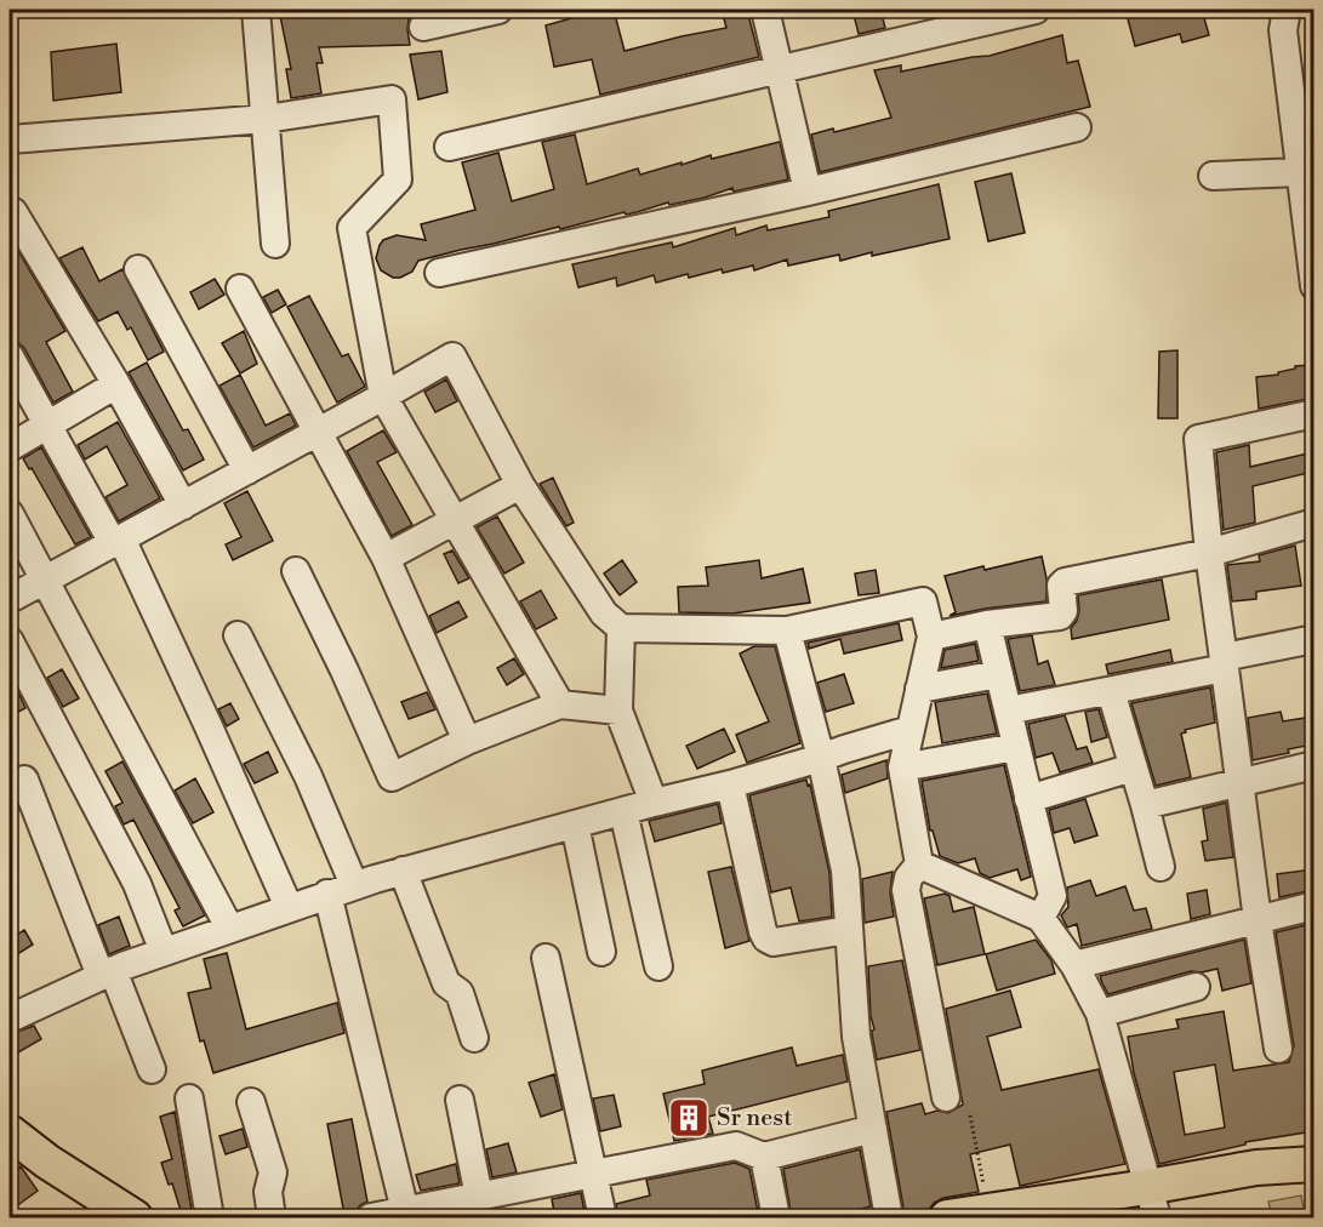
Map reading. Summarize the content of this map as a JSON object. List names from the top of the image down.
{
  "places": {
    "building": ["Sr nest"]
  }
}
